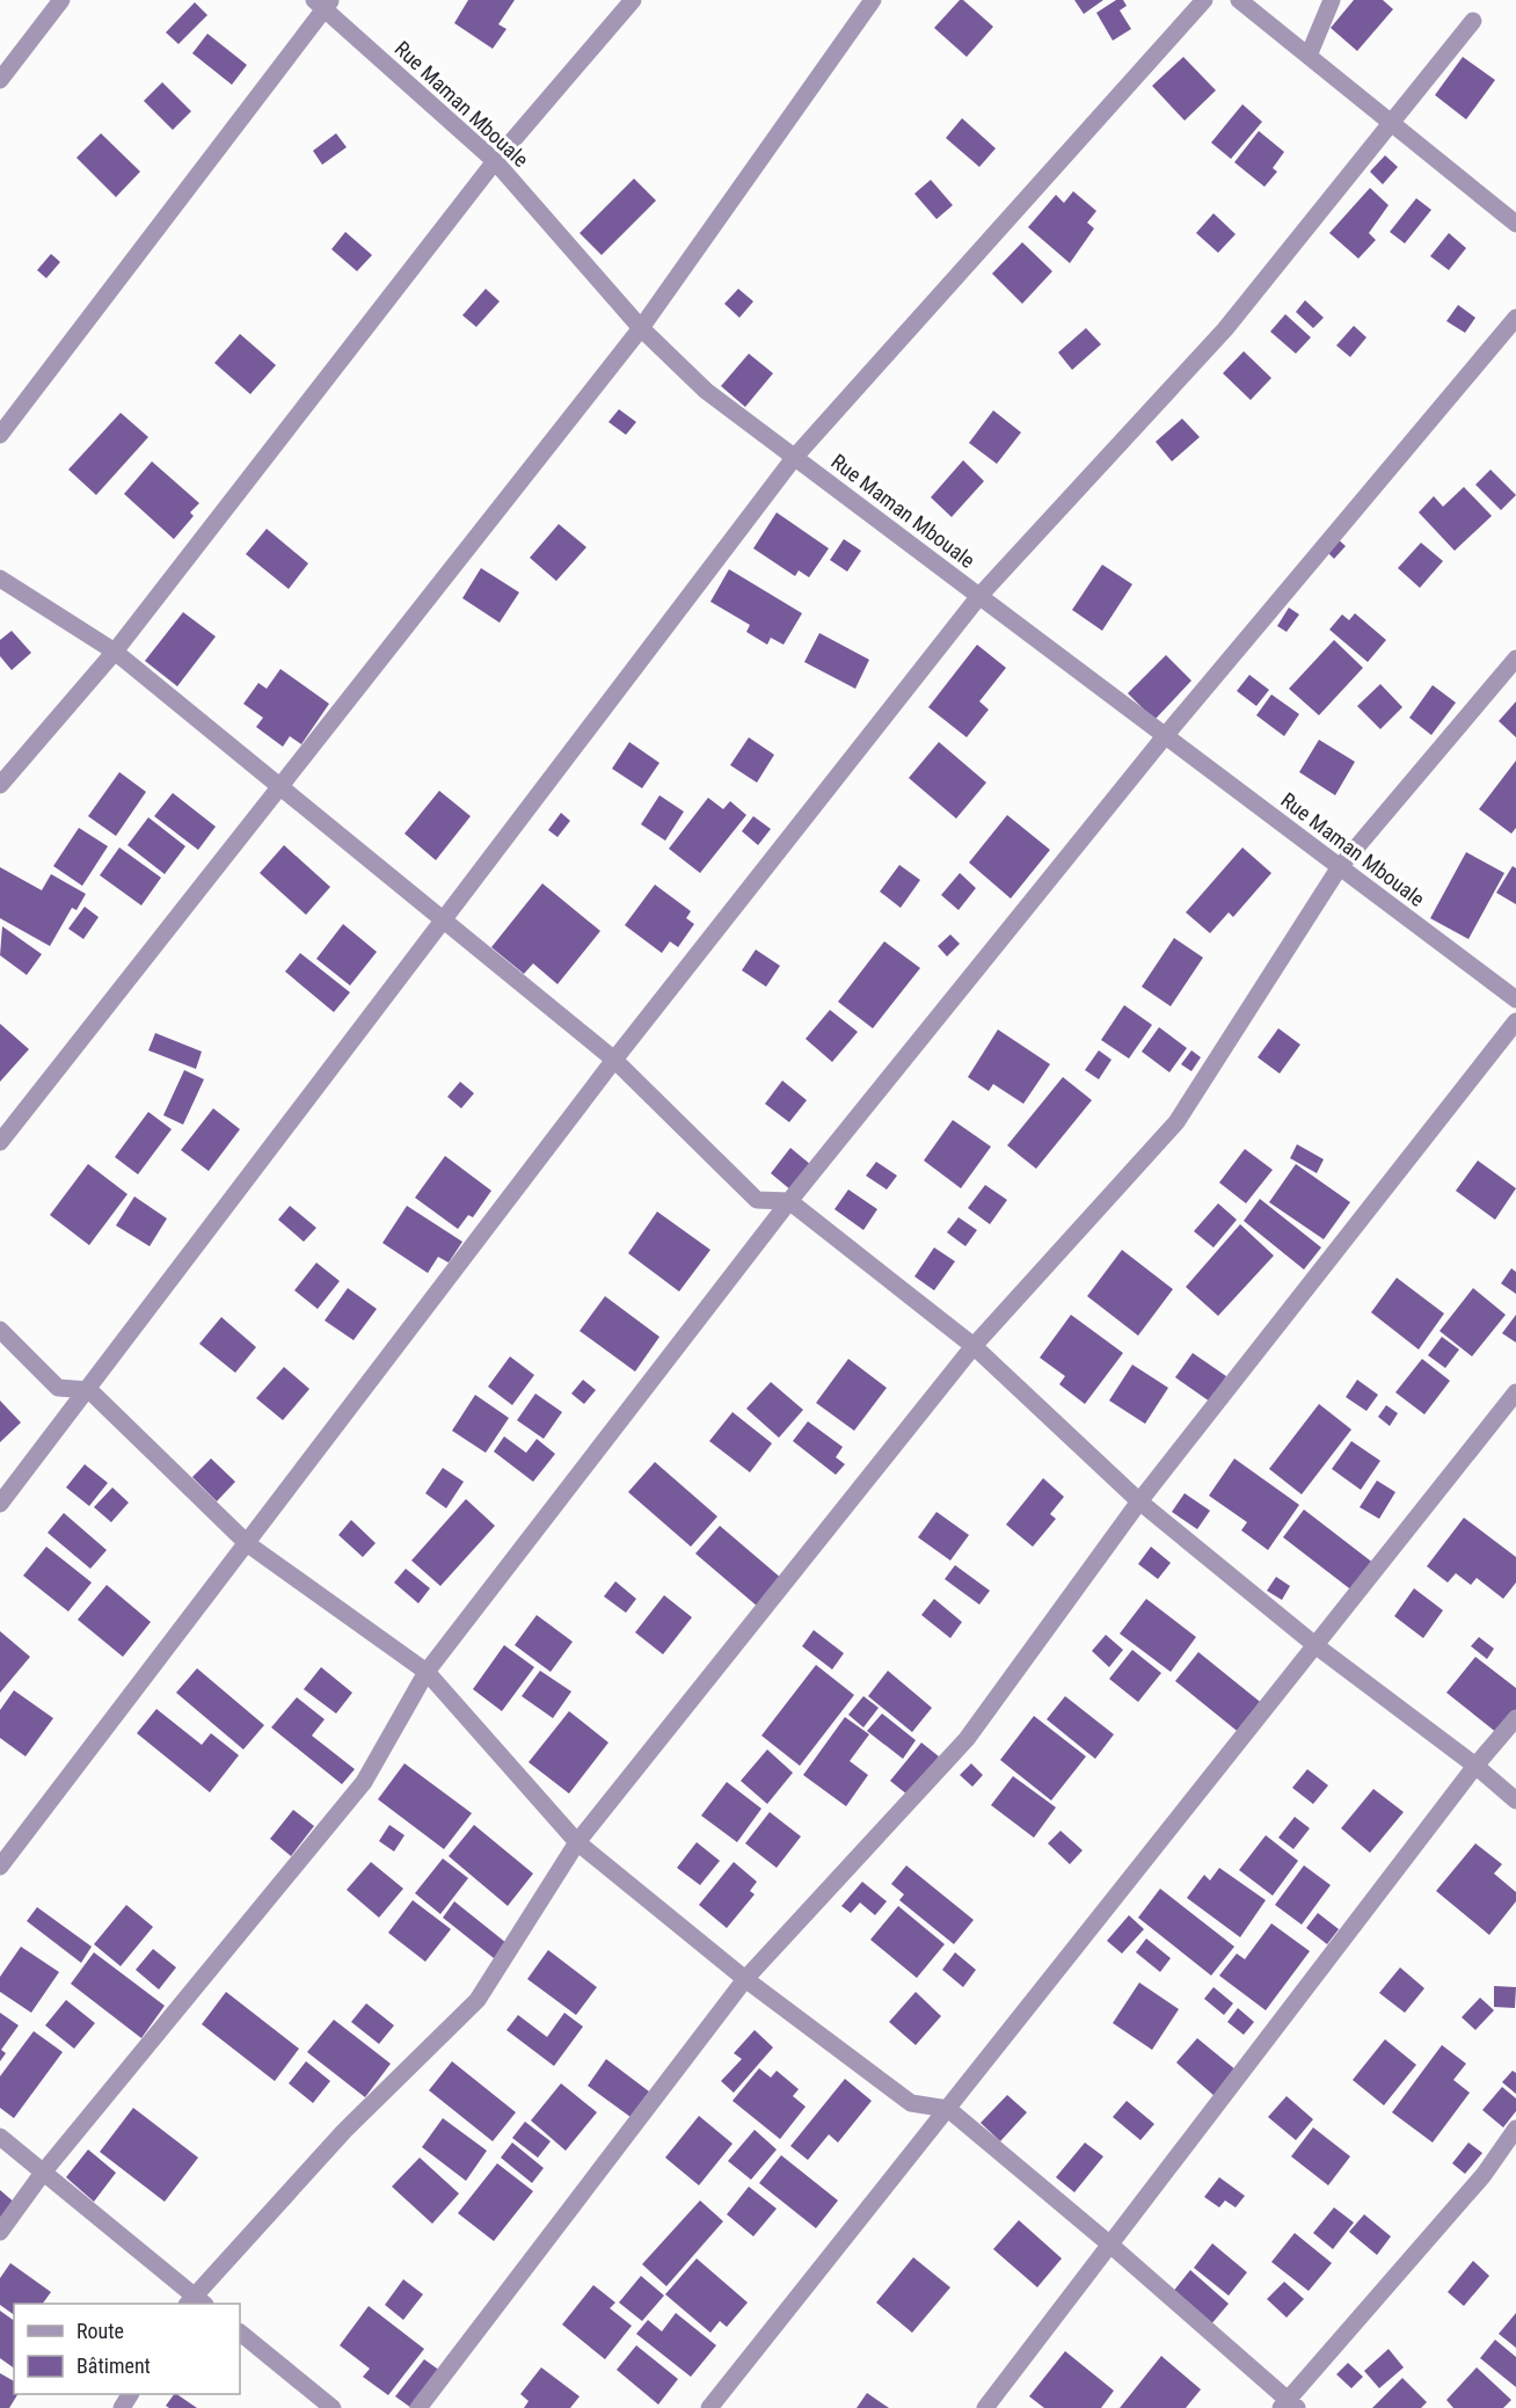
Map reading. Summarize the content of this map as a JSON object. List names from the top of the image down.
{
  "streets": {
    "street": ["Rue Maman Mbouale"]
  },
  "legend": ["Route", "Bâtiment"]
}
